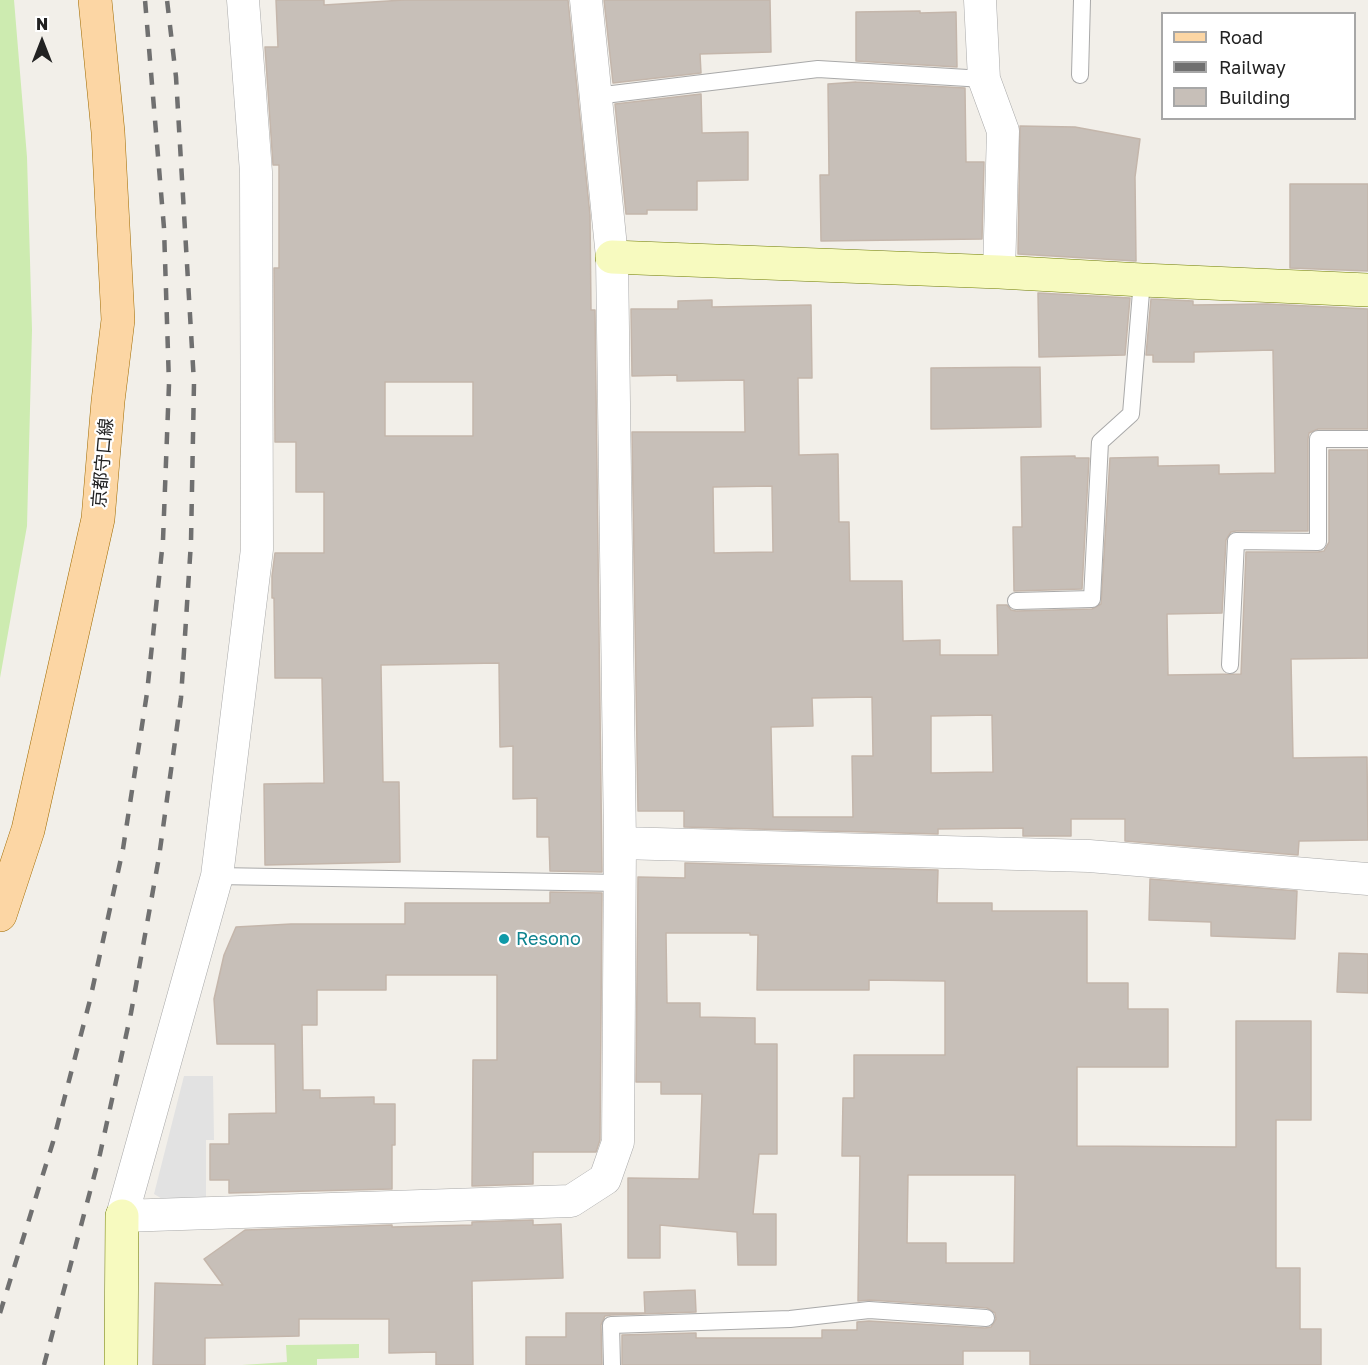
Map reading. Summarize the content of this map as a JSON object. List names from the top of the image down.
{
  "streets": {
    "main road": ["京都守口線"]
  },
  "places": ["Resono"],
  "legend": ["Road", "Railway", "Building"],
  "north": "top"
}
